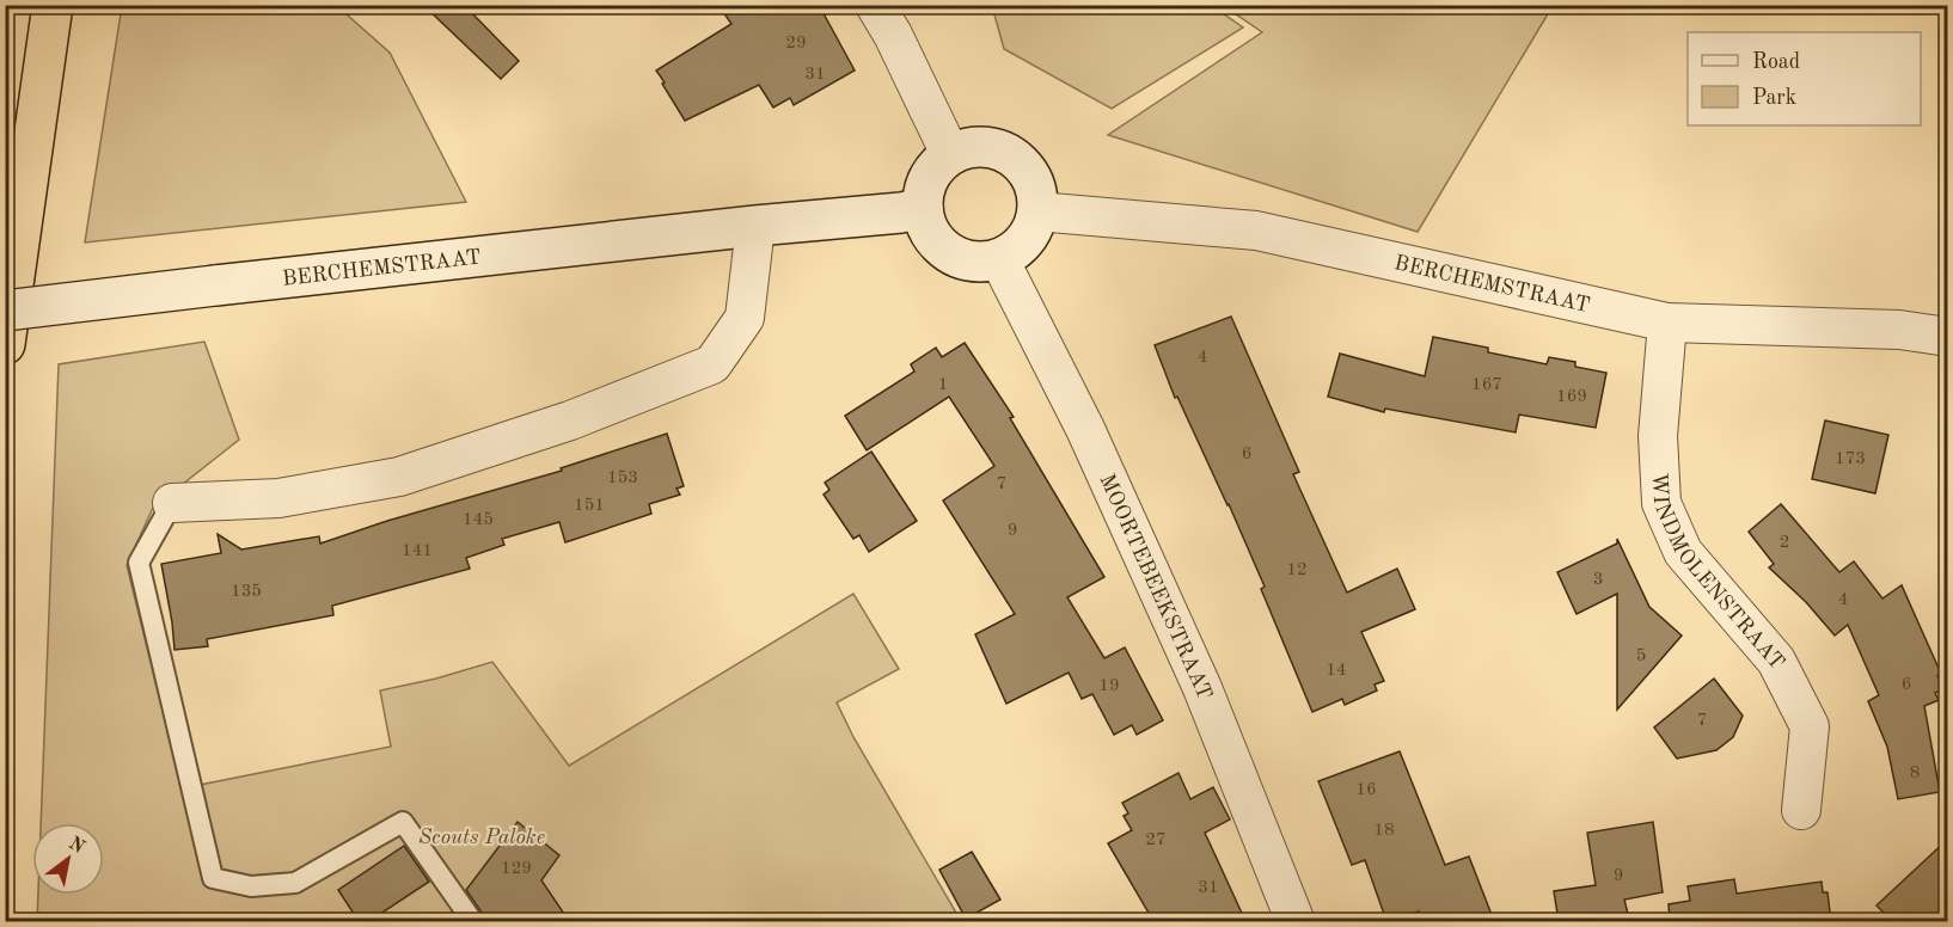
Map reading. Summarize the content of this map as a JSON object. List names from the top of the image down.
{
  "streets": {
    "street": ["BERCHEMSTRAAT", "WINDMOLENSTRAAT", "MOORTEBEEKSTRAAT"]
  },
  "crossings": [
    ["BERCHEMSTRAAT", "WINDMOLENSTRAAT"],
    ["BERCHEMSTRAAT", "MOORTEBEEKSTRAAT"]
  ],
  "parks": ["Scouts Paloke"],
  "house_numbers": [
    "29",
    "31",
    "4",
    "1",
    "167",
    "169",
    "6",
    "173",
    "153",
    "7",
    "151",
    "145",
    "9",
    "2",
    "141",
    "12",
    "3",
    "135",
    "4",
    "5",
    "14",
    "6",
    "19",
    "7",
    "8",
    "16",
    "18",
    "27",
    "129",
    "9",
    "31"
  ],
  "legend": ["Road", "Park"],
  "north": "top right"
}
